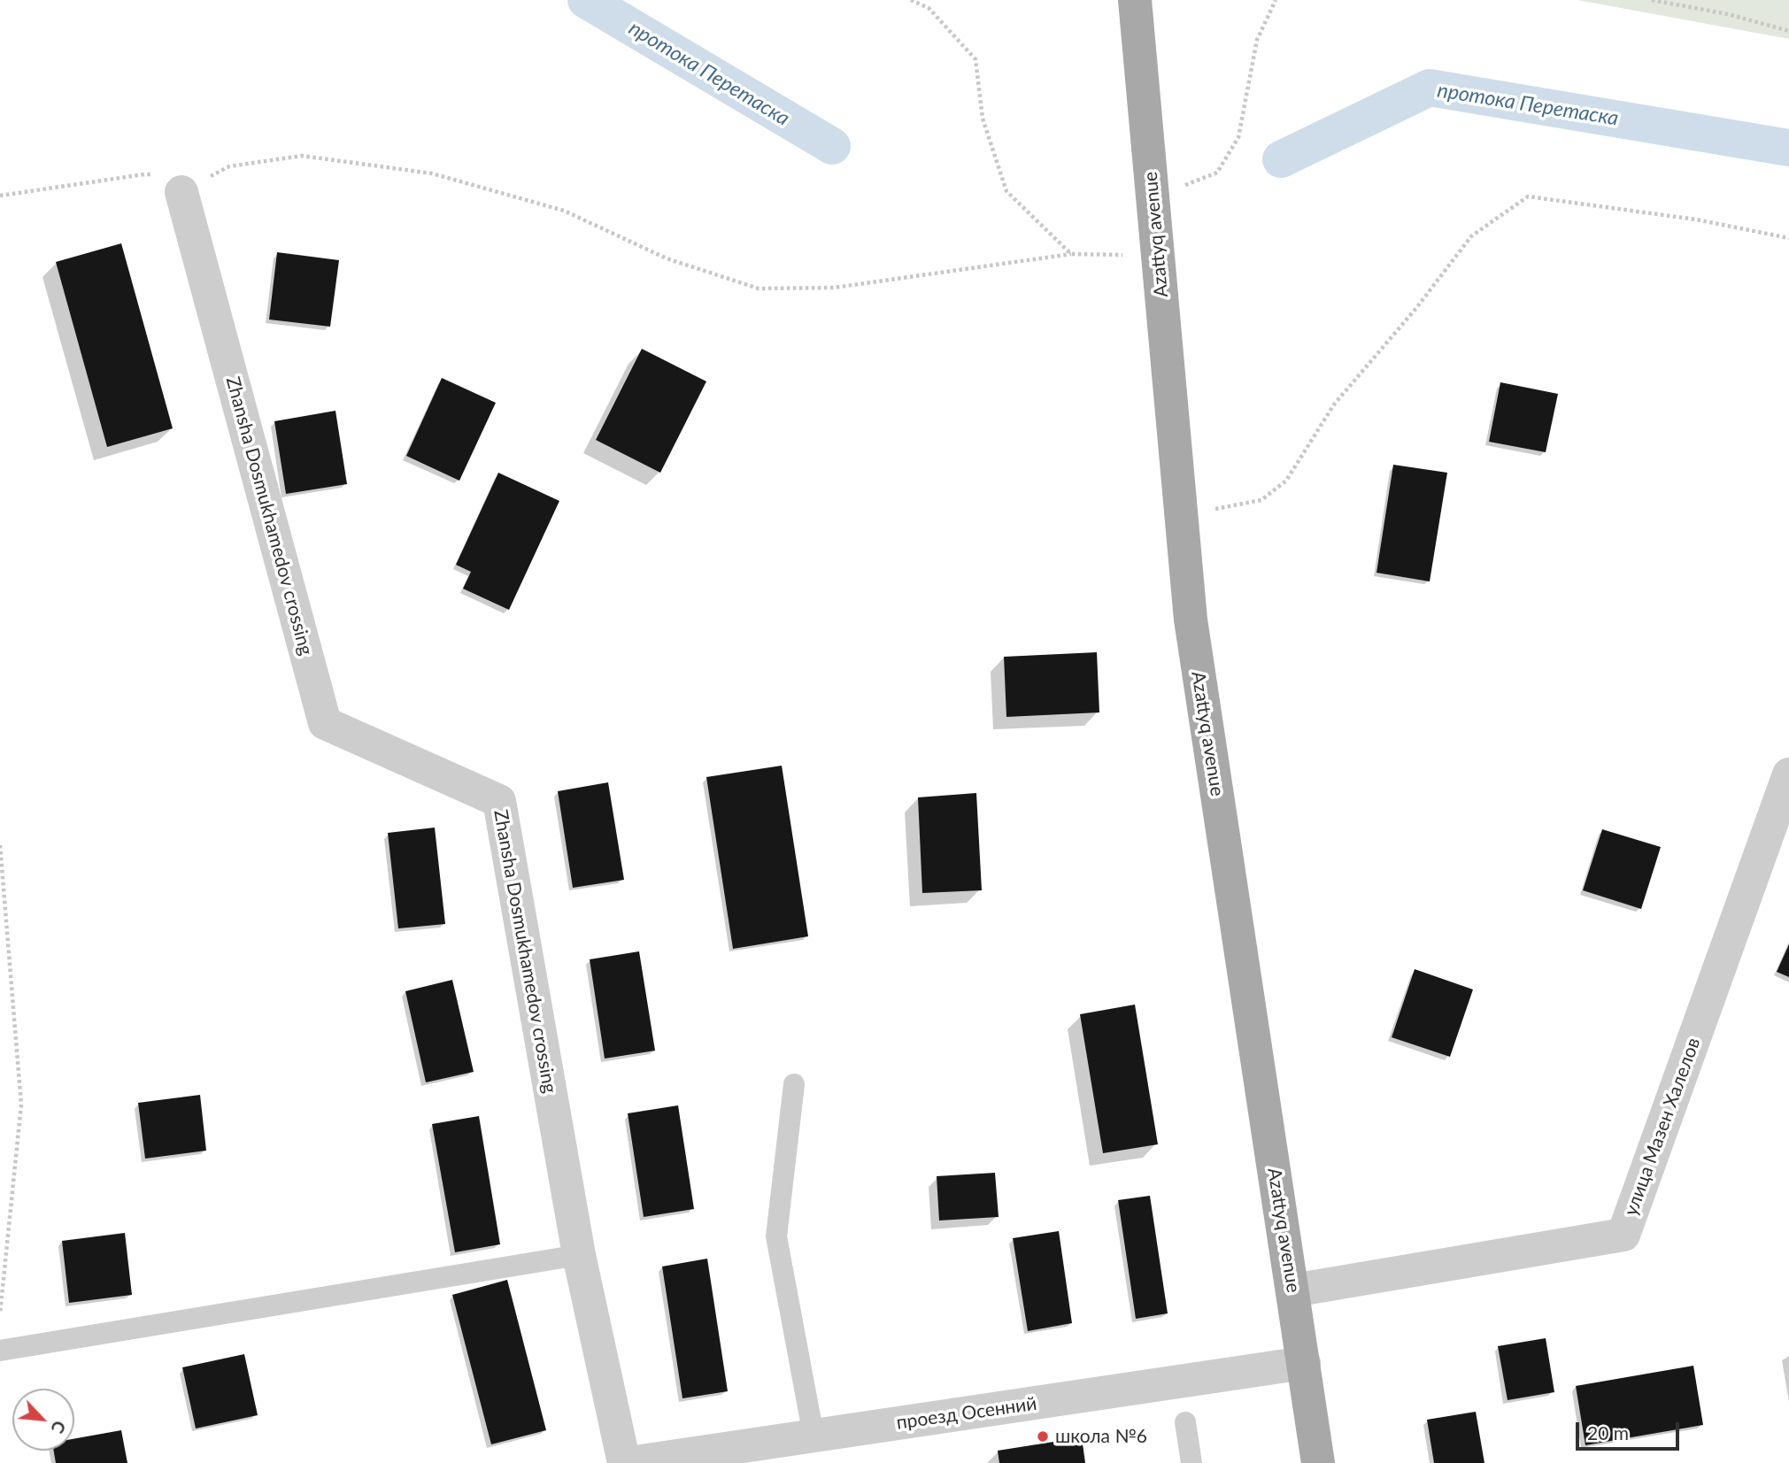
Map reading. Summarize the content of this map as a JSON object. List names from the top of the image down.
{
  "streets": {
    "main road": ["Azattyq avenue"],
    "street": ["Zhansha Dosmukhamedov crossing", "улица Мазен Халелов", "проезд Осенний"]
  },
  "crossings": [
    ["Azattyq avenue", "улица Мазен Халелов"],
    ["Azattyq avenue", "проезд Осенний"]
  ],
  "water": ["протока Перетаска"],
  "places": ["школа №6"],
  "scale_bar": "20 m",
  "north": "bottom right"
}
